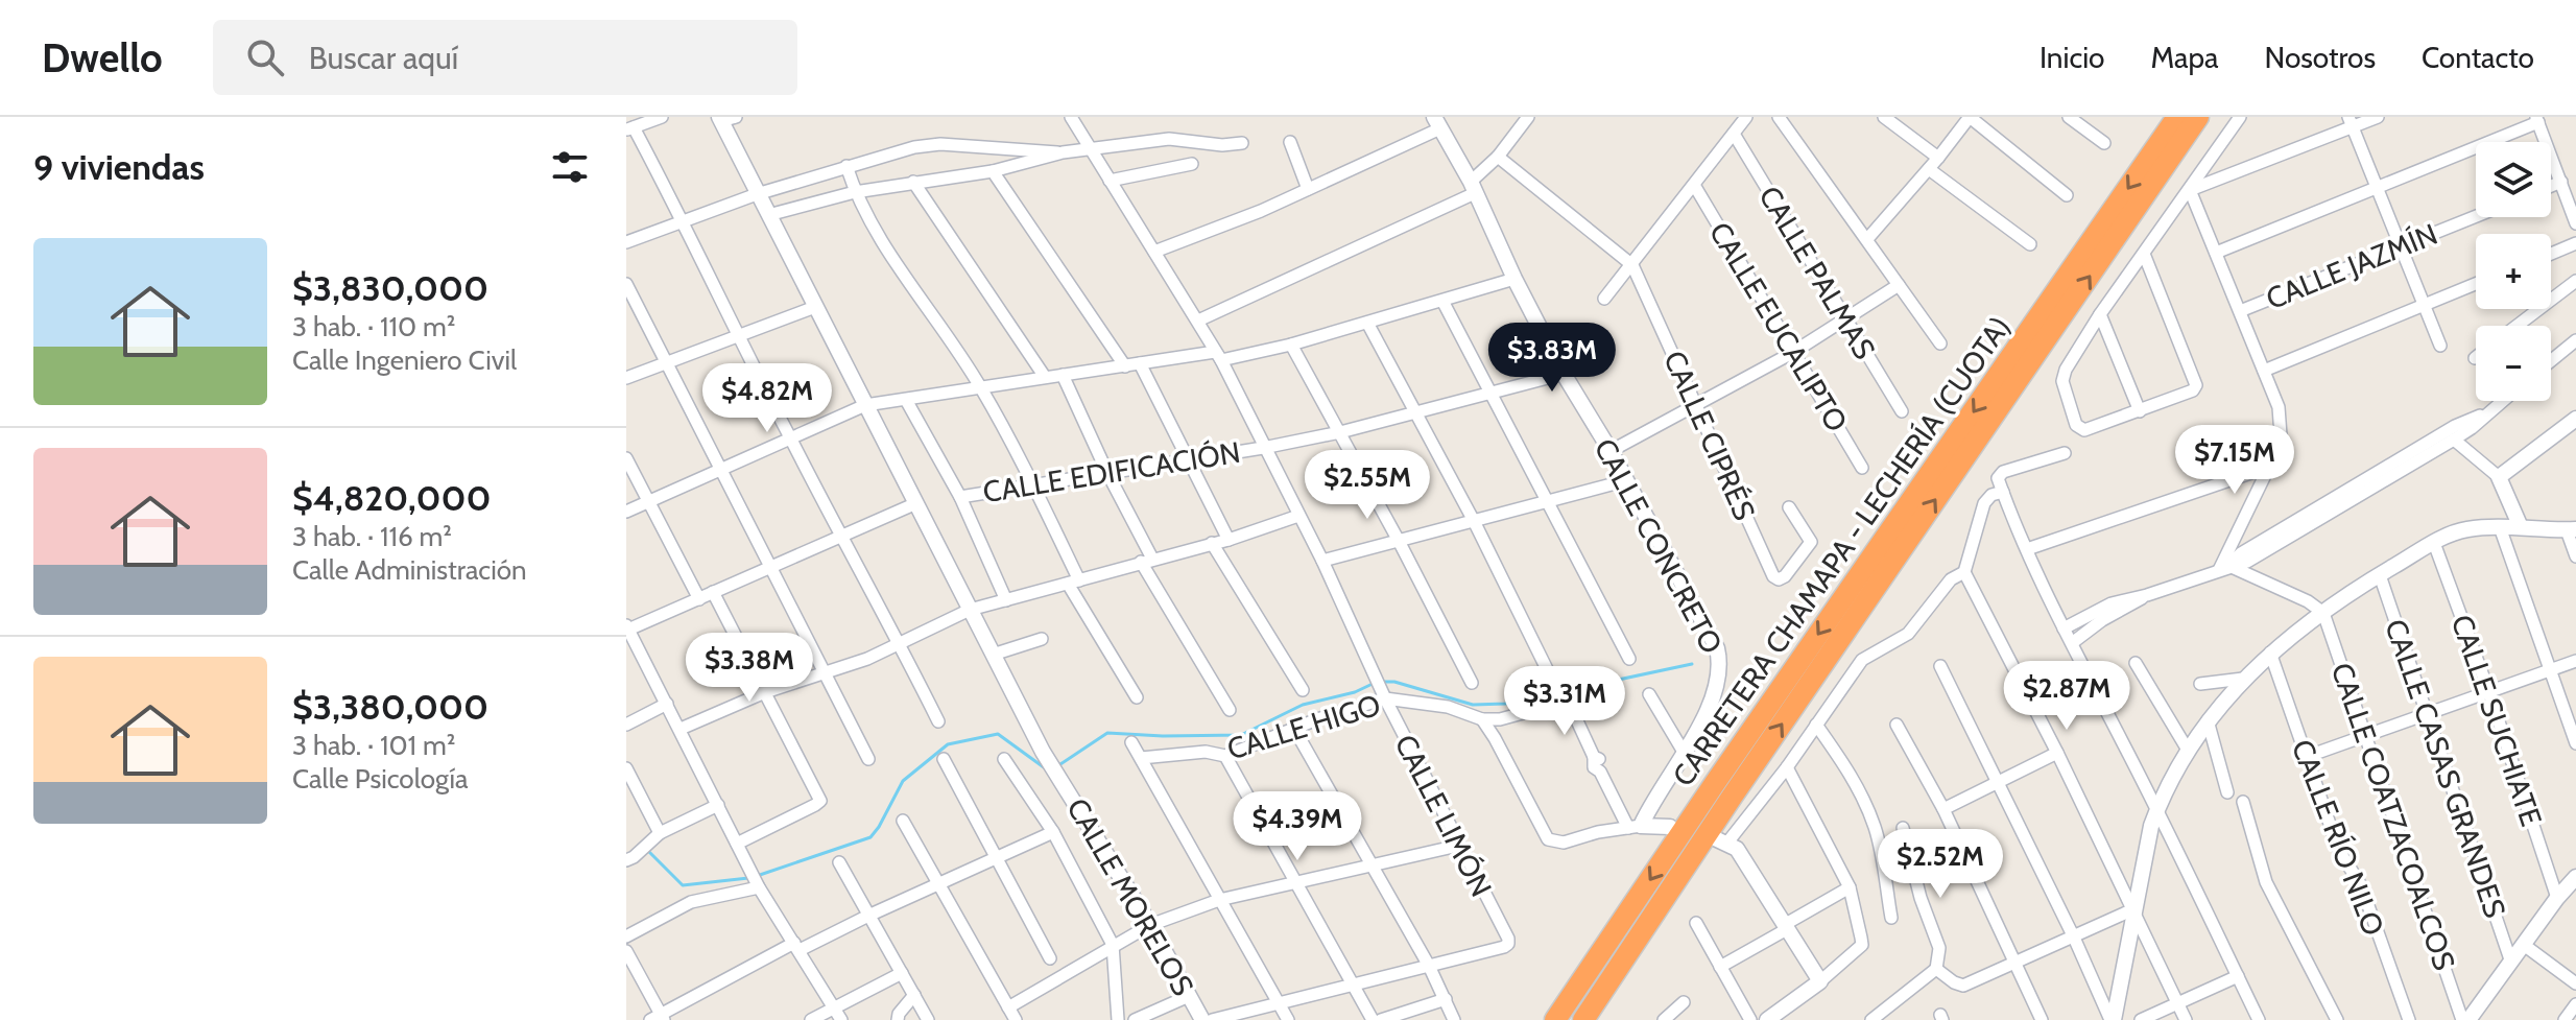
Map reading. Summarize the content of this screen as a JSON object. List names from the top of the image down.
{
  "streets": {
    "highway": ["CARRETERA CHAMAPA - LECHERÍA (CUOTA)"],
    "street": [
      "CALLE JAZMÍN",
      "CALLE PALMAS",
      "CALLE EUCALIPTO",
      "CALLE CIPRÉS",
      "CALLE EDIFICACIÓN",
      "CALLE CONCRETO",
      "CALLE SUCHIATE",
      "CALLE HIGO",
      "CALLE CASAS GRANDES",
      "CALLE LIMÓN",
      "CALLE COATZACOALCOS",
      "CALLE RÍO NILO",
      "CALLE MORELOS"
    ]
  },
  "crossings": [
    ["CALLE EDIFICACIÓN", "CALLE CONCRETO"],
    ["CALLE EDIFICACIÓN", "CALLE LIMÓN"],
    ["CALLE HIGO", "CALLE LIMÓN"]
  ],
  "page": {
    "header": "Dwello",
    "search": "Buscar aquí",
    "nav": [
      "Inicio",
      "Mapa",
      "Nosotros",
      "Contacto"
    ],
    "heading": "9 viviendas",
    "map_buttons": ["+", "−"],
    "list": [
      {
        "name": "$3,830,000",
        "note": "3 hab. · 110 m² · Calle Ingeniero Civil"
      },
      {
        "name": "$4,820,000",
        "note": "3 hab. · 116 m² · Calle Administración"
      },
      {
        "name": "$3,380,000",
        "note": "3 hab. · 101 m² · Calle Psicología"
      }
    ],
    "price": [
      "$3.83M",
      "$4.82M",
      "$7.15M",
      "$2.55M",
      "$3.38M",
      "$2.87M",
      "$3.31M",
      "$4.39M",
      "$2.52M"
    ]
  }
}
